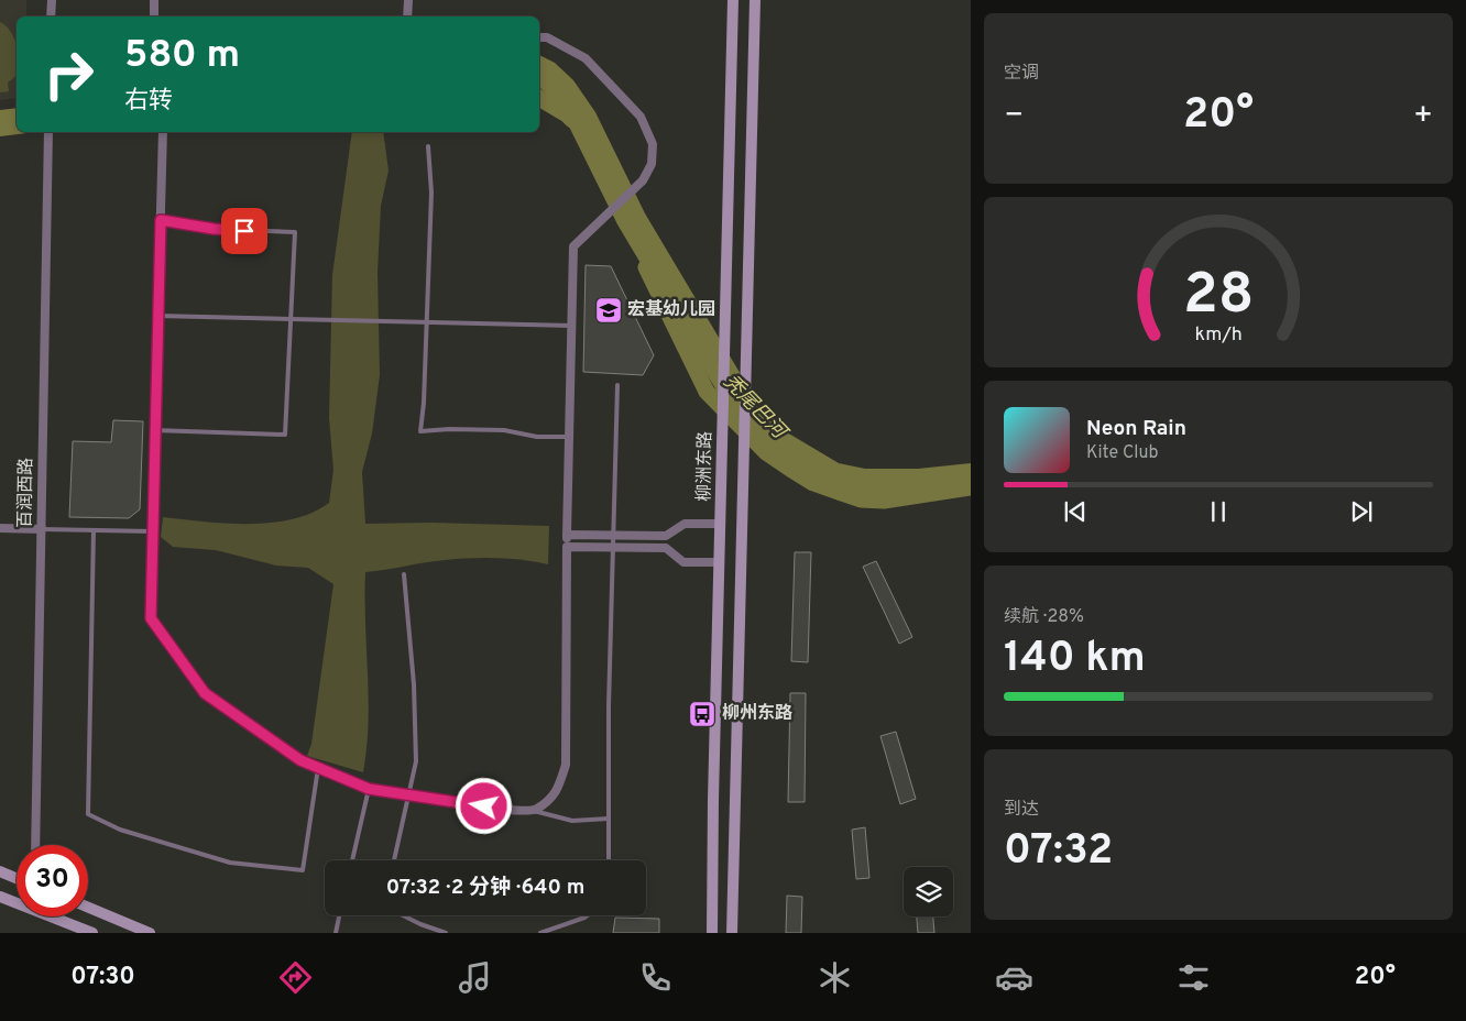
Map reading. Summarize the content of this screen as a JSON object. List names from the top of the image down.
{
  "streets": {
    "main road": ["柳洲东路"],
    "street": ["百润西路"]
  },
  "water": ["秃尾巴河"],
  "places": {
    "school or university": ["宏基幼儿园"],
    "bus stop": ["柳州东路"]
  },
  "page": {
    "tile": [
      "空调",
      ["续航 · 28%", "140 km"],
      ["到达", "07:32"]
    ],
    "turn": ["580 m", "右转"],
    "heat": ["−", "20°", "+"],
    "song": ["Neon Rain", "Kite Club"],
    "limit": "30",
    "trip": "07:32 · 2 分钟 · 640 m",
    "tabs": ["07:30", "20°"],
    "gauge": ["28", "km/h"]
  }
}
